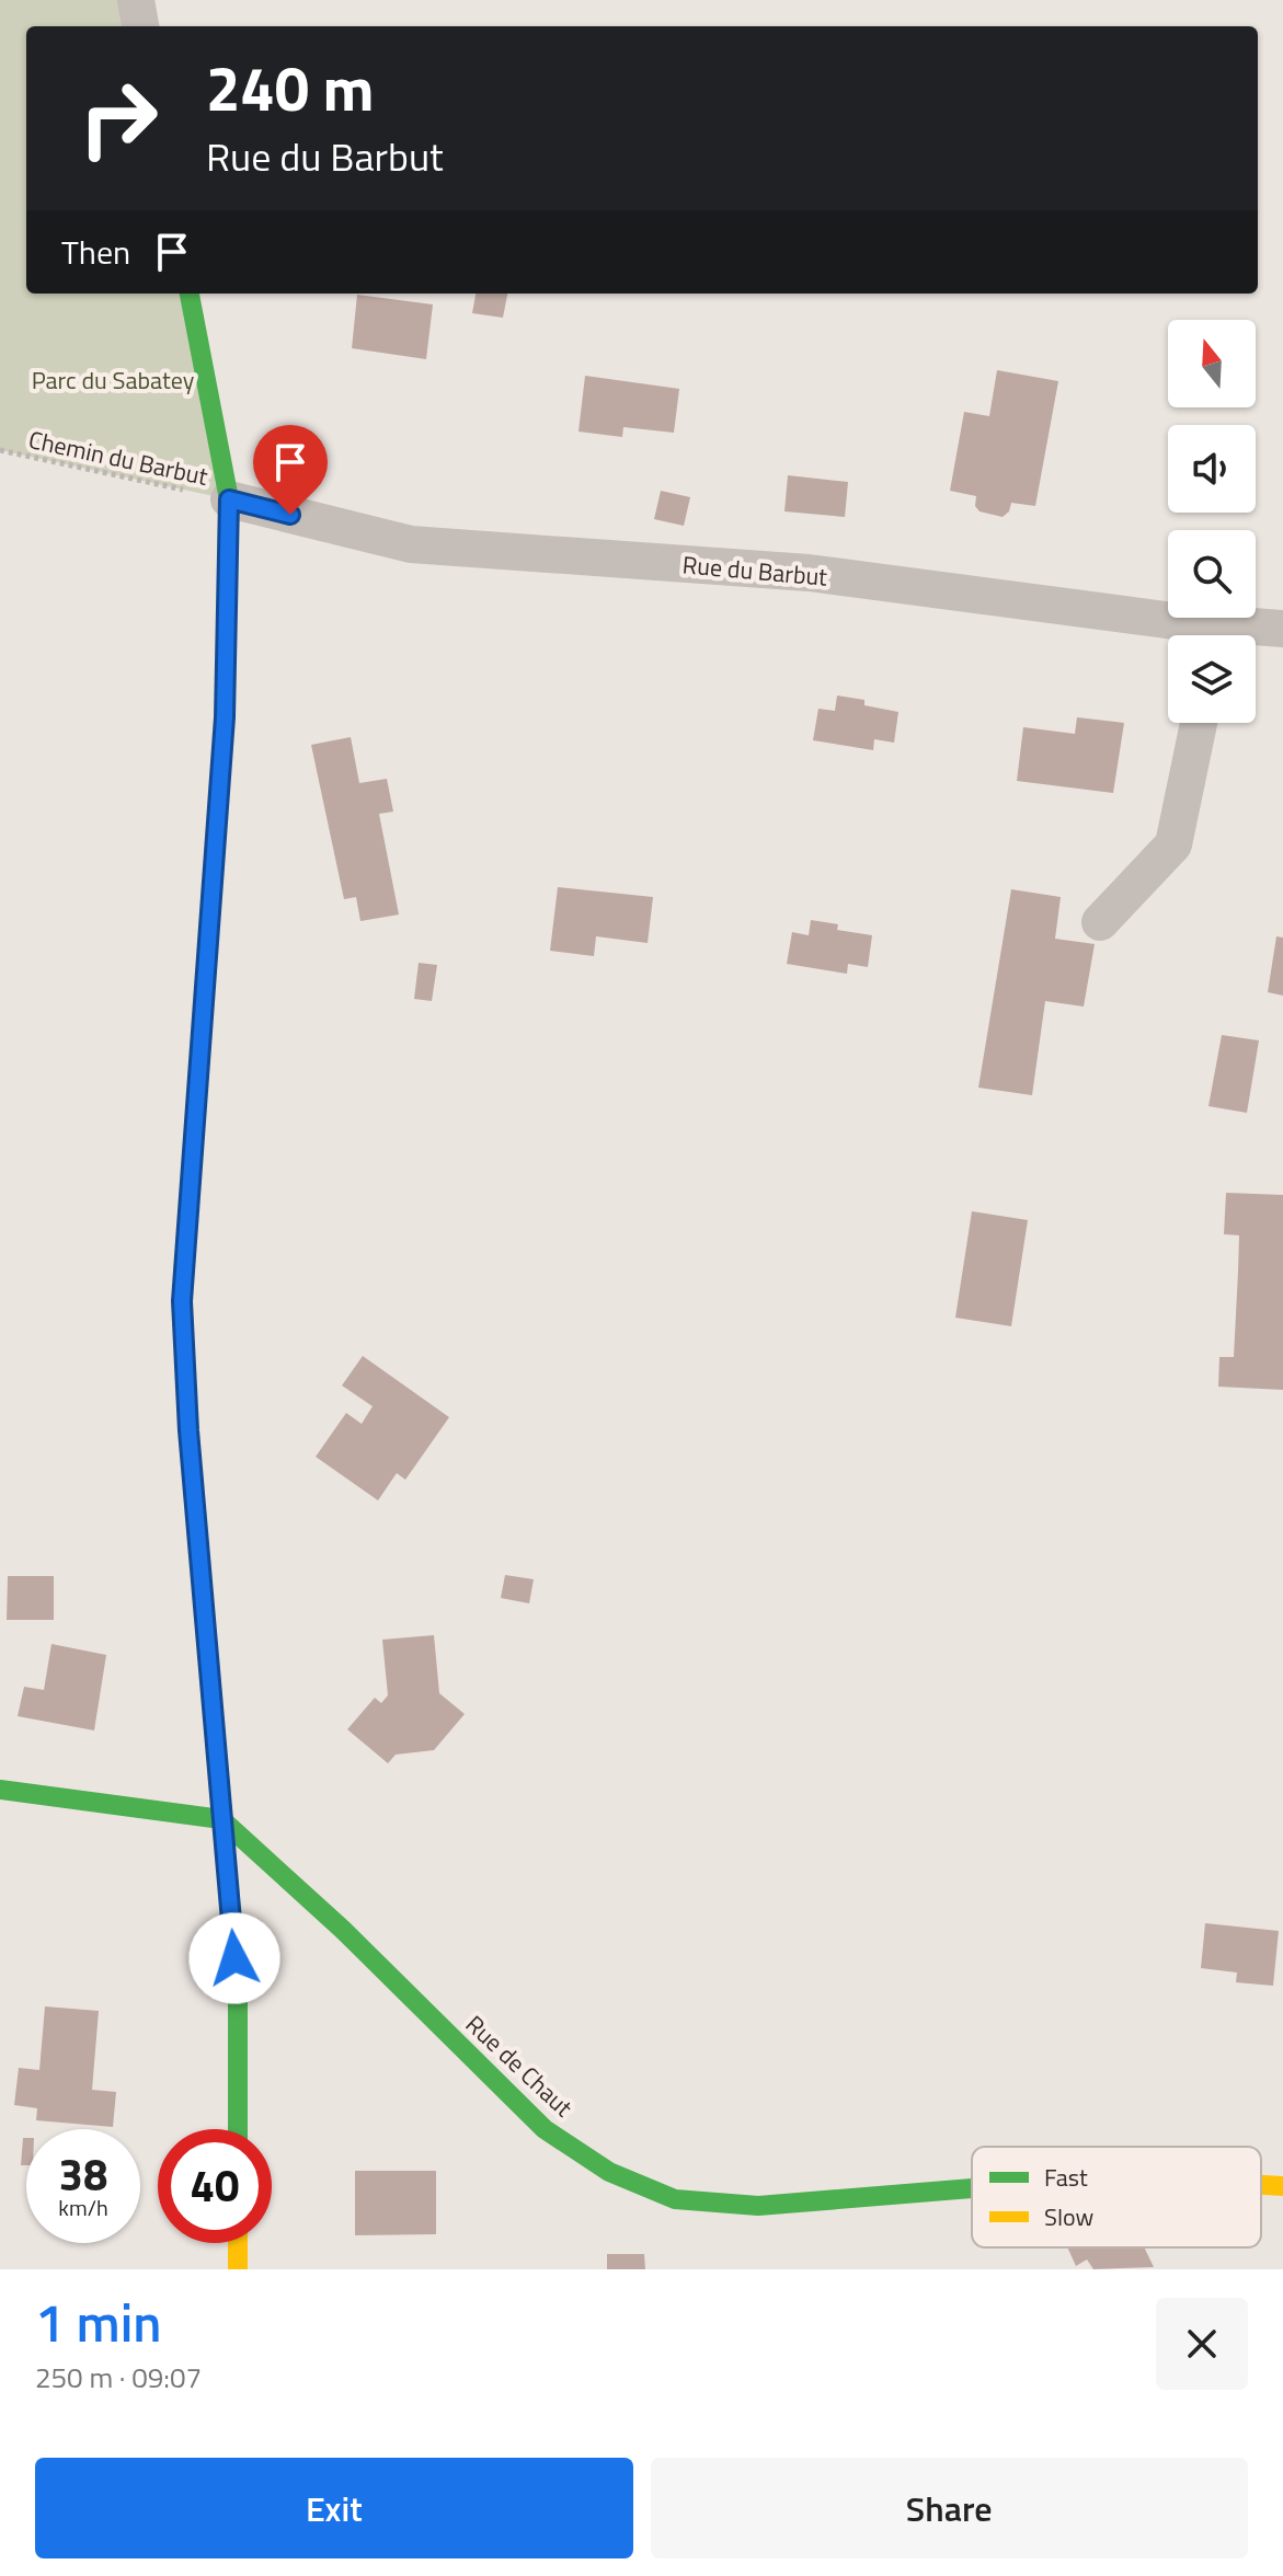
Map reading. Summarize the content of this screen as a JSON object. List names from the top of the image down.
{
  "streets": {
    "street": ["Rue du Barbut", "Rue de Chaut"],
    "path": ["Chemin du Barbut"]
  },
  "crossings": [
    ["Chemin du Barbut", "Rue du Barbut"]
  ],
  "parks": ["Parc du Sabatey"],
  "legend": ["Fast", "Slow"],
  "north": "top",
  "page": {
    "turn": ["240 m", "Rue du Barbut"],
    "then": "Then",
    "speed": "38 km/h",
    "limit": "40",
    "heading": ["1 min", "250 m · 09:07"],
    "buttons": ["Exit", "Share"]
  }
}
